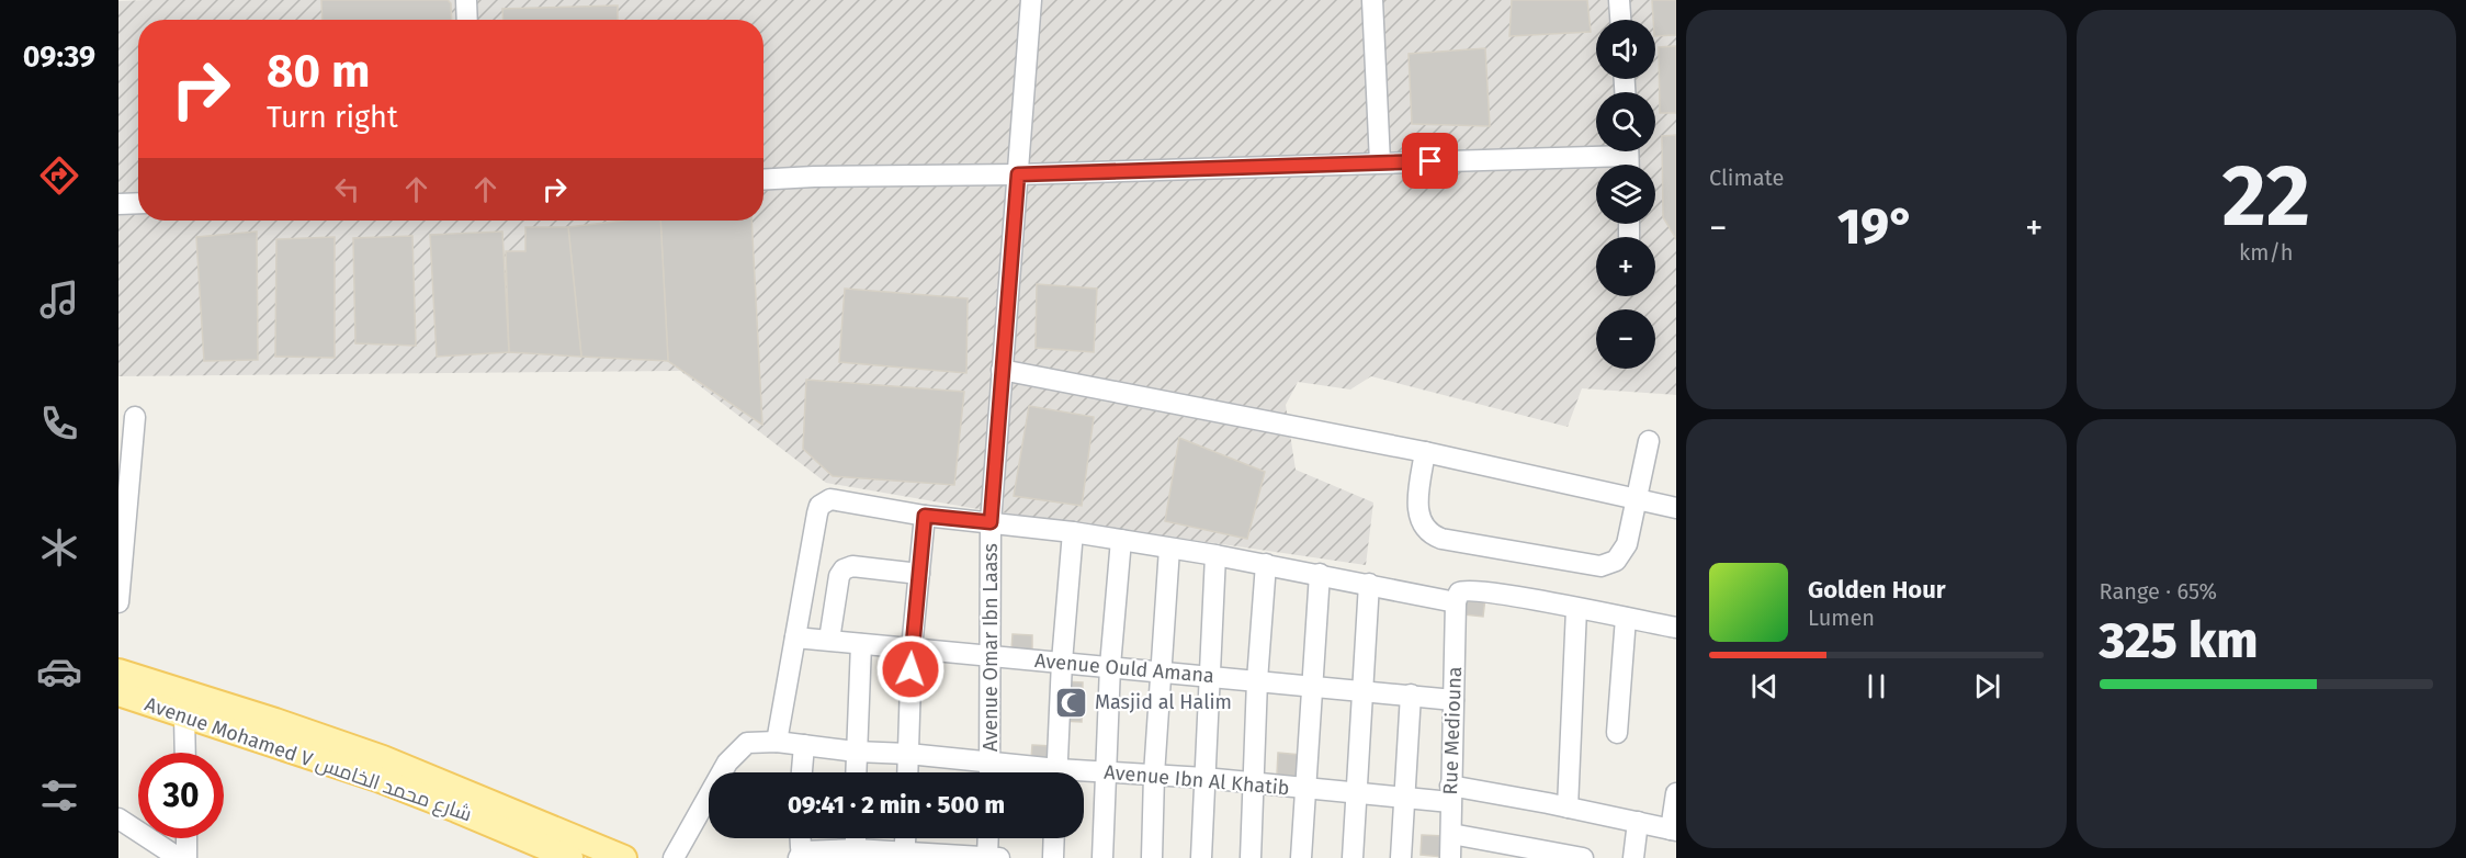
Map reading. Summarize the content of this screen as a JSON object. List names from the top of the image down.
{
  "streets": {
    "main road": ["Avenue Mohamed V شارع محمد الخامس"],
    "street": [
      "Avenue Omar Ibn Laass",
      "Avenue Ould Amana",
      "Rue Mediouna",
      "Avenue Ibn Al Khatib"
    ]
  },
  "crossings": [
    ["Avenue Omar Ibn Laass", "Avenue Ould Amana"],
    ["Avenue Omar Ibn Laass", "Avenue Ibn Al Khatib"],
    ["Avenue Ould Amana", "Rue Mediouna"],
    ["Rue Mediouna", "Avenue Ibn Al Khatib"]
  ],
  "places": {
    "mosque": ["Masjid al Halim"]
  },
  "page": {
    "tabs": "09:39",
    "tile": [
      "Climate",
      ["22", "km/h"],
      ["Range · 65%", "325 km"]
    ],
    "map_buttons": ["+", "−"],
    "turn": ["80 m", "Turn right"],
    "heat": ["−", "19°", "+"],
    "song": ["Golden Hour", "Lumen"],
    "limit": "30",
    "trip": "09:41 · 2 min · 500 m"
  }
}
